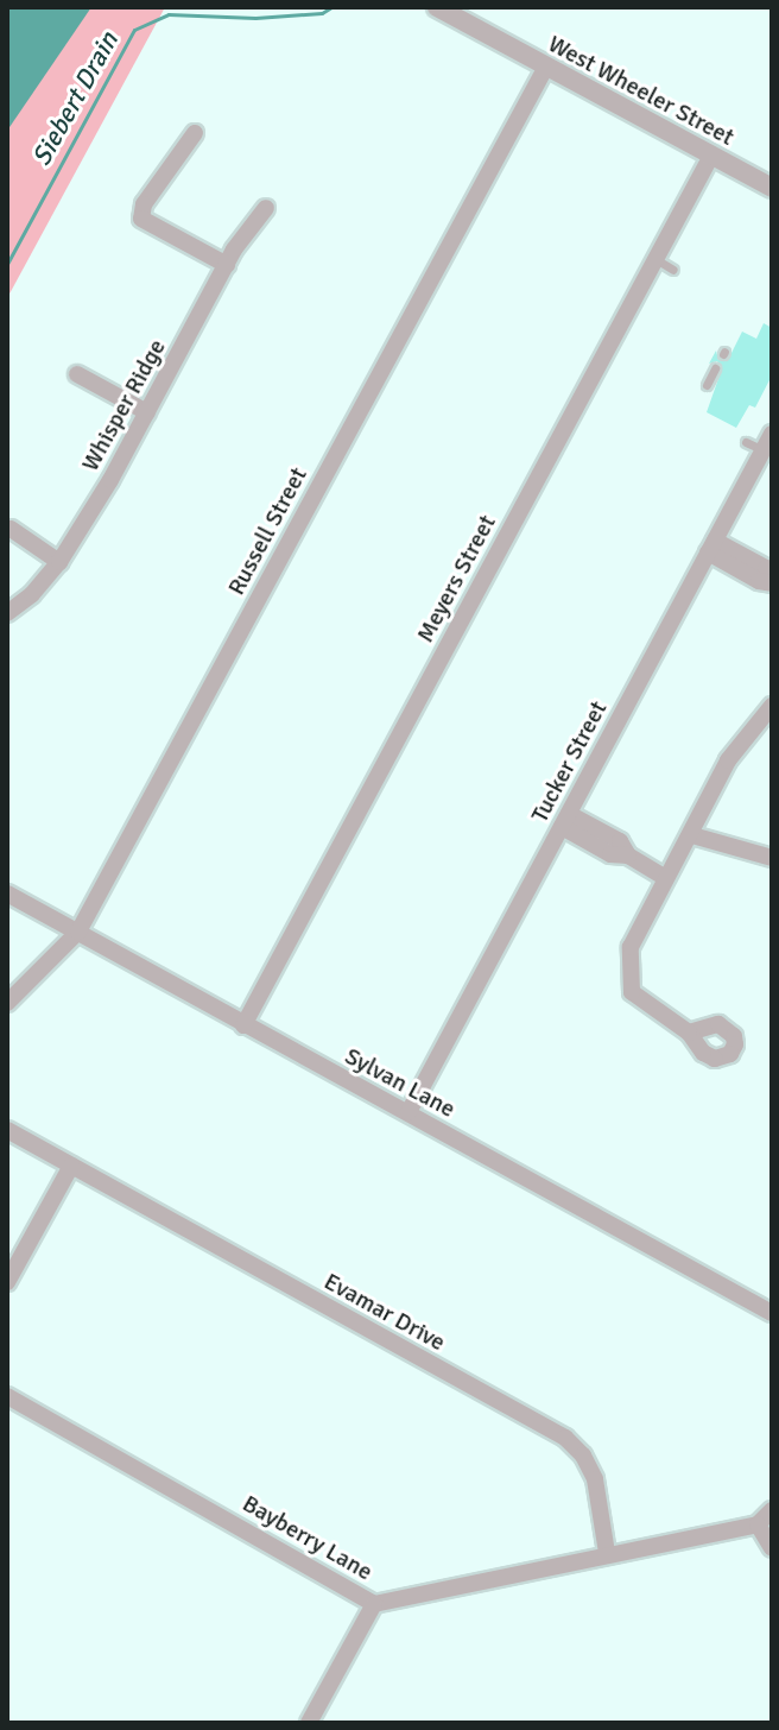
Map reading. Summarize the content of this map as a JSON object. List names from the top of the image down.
{
  "streets": {
    "street": [
      "West Wheeler Street",
      "Whisper Ridge",
      "Russell Street",
      "Meyers Street",
      "Tucker Street",
      "Sylvan Lane",
      "Evamar Drive",
      "Bayberry Lane"
    ]
  },
  "crossings": [
    ["West Wheeler Street", "Russell Street"],
    ["West Wheeler Street", "Meyers Street"],
    ["Russell Street", "Sylvan Lane"],
    ["Meyers Street", "Sylvan Lane"],
    ["Tucker Street", "Sylvan Lane"],
    ["Evamar Drive", "Bayberry Lane"]
  ],
  "water": ["Siebert Drain"]
}
